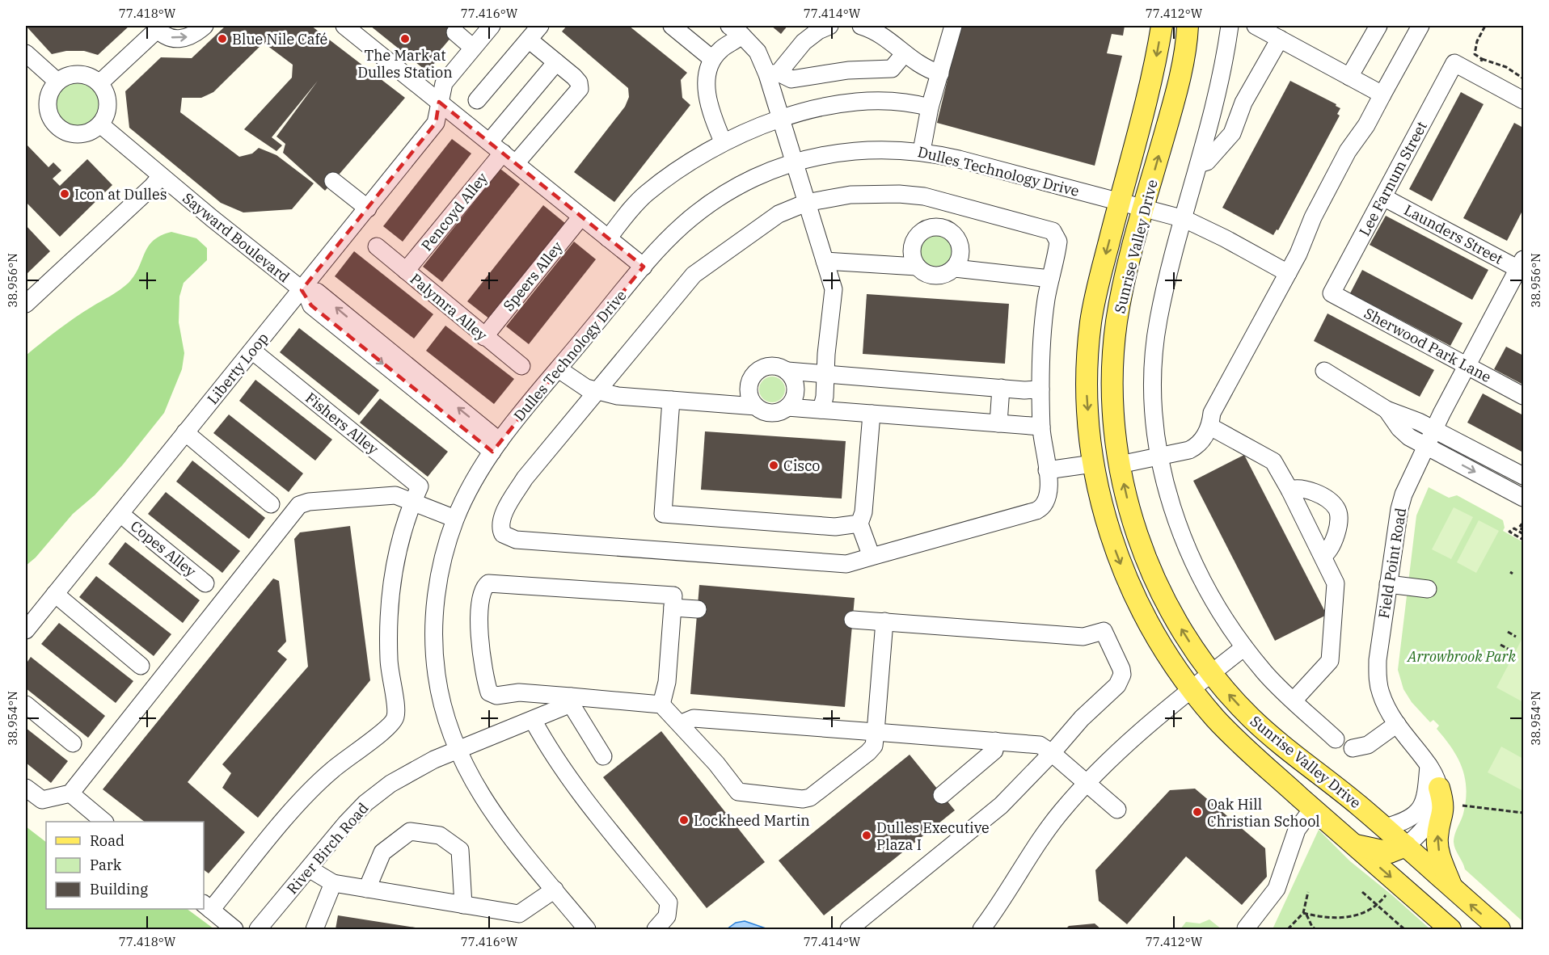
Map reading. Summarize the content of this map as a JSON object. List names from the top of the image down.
{
  "streets": {
    "main road": ["Sunrise Valley Drive"],
    "street": [
      "Dulles Technology Drive",
      "Lee Farnum Street",
      "Pencoyd Alley",
      "Launders Street",
      "Sayward Boulevard",
      "Speers Alley",
      "Palymra Alley",
      "Sherwood Park Lane",
      "Liberty Loop",
      "Fishers Alley",
      "Copes Alley",
      "Field Point Road",
      "River Birch Road"
    ]
  },
  "crossings": [
    ["Dulles Technology Drive", "Sayward Boulevard"],
    ["Dulles Technology Drive", "Sunrise Valley Drive"],
    ["Dulles Technology Drive", "River Birch Road"],
    ["Lee Farnum Street", "Launders Street"],
    ["Lee Farnum Street", "Sherwood Park Lane"],
    ["Pencoyd Alley", "Palymra Alley"],
    ["Launders Street", "Field Point Road"],
    ["Sayward Boulevard", "Liberty Loop"],
    ["Speers Alley", "Palymra Alley"],
    ["Sherwood Park Lane", "Field Point Road"],
    ["Liberty Loop", "Fishers Alley"],
    ["Liberty Loop", "Copes Alley"]
  ],
  "parks": ["Arrowbrook Park"],
  "places": [
    "Blue Nile Café",
    "The Mark at Dulles Station",
    "Icon at Dulles",
    "Cisco",
    "Oak Hill Christian School",
    "Lockheed Martin",
    "Dulles Executive Plaza I"
  ],
  "legend": ["Road", "Park", "Building"],
  "coordinates": [
    "77.418°W",
    "77.416°W",
    "77.414°W",
    "77.412°W",
    "38.956°N",
    "38.954°N"
  ]
}
